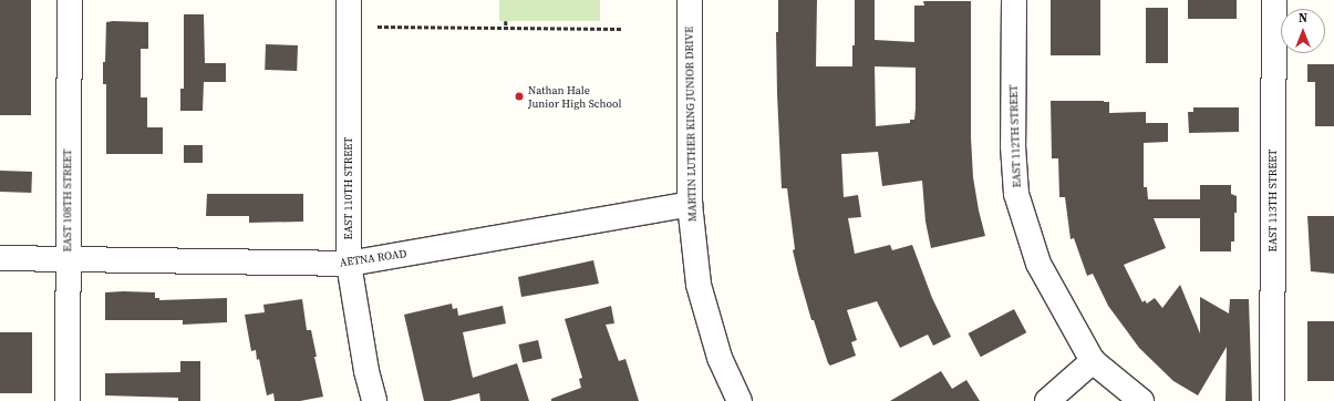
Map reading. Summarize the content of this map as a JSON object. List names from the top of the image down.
{
  "streets": {
    "street": [
      "MARTIN LUTHER KING JUNIOR DRIVE",
      "EAST 112TH STREET",
      "EAST 110TH STREET",
      "EAST 108TH STREET",
      "EAST 113TH STREET",
      "AETNA ROAD"
    ]
  },
  "crossings": [
    ["MARTIN LUTHER KING JUNIOR DRIVE", "AETNA ROAD"],
    ["EAST 110TH STREET", "AETNA ROAD"],
    ["EAST 108TH STREET", "AETNA ROAD"]
  ],
  "places": ["Nathan Hale Junior High School"],
  "north": "top"
}
